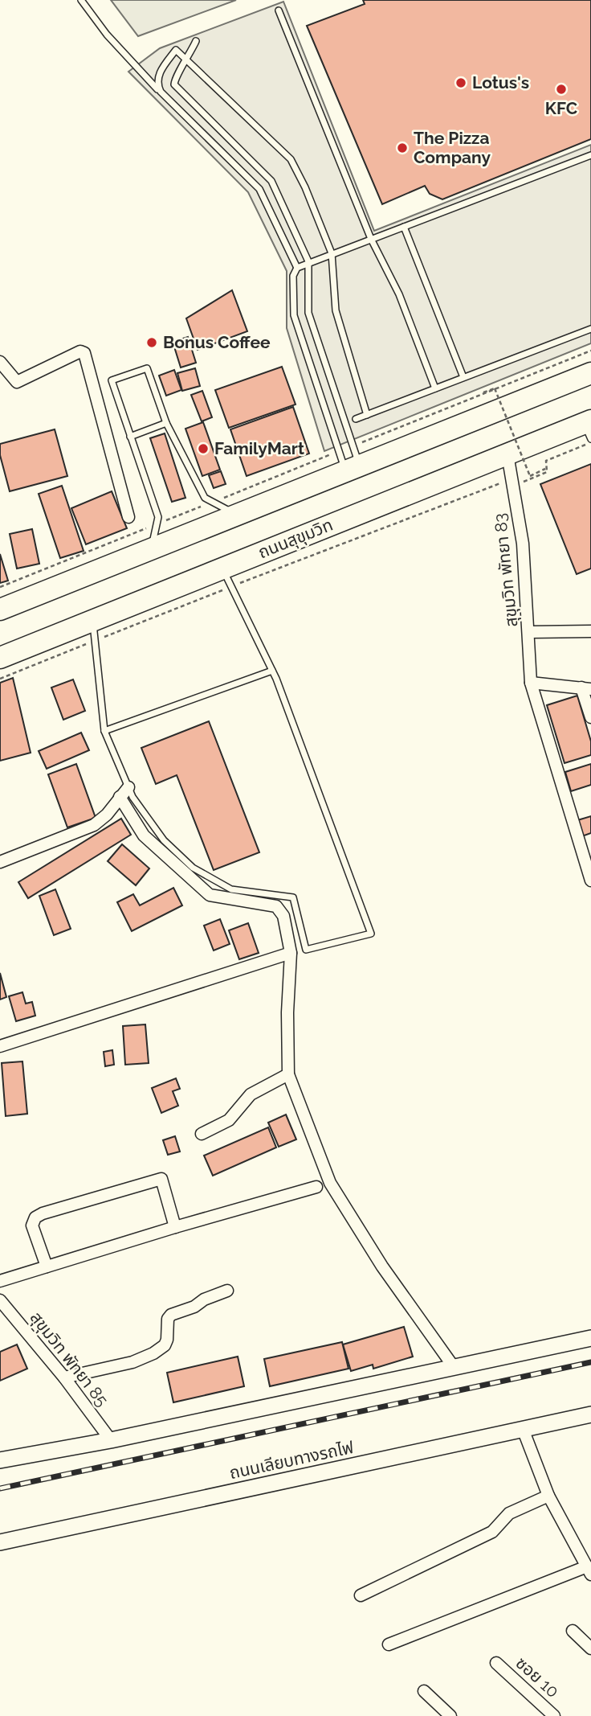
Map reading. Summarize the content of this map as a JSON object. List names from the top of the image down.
{
  "streets": {
    "highway": ["ถนนสุขุมวิท"],
    "street": [
      "สุขุมวิท พัทยา 83",
      "สุขุมวิท พัทยา 85",
      "ถนนเลียบทางรถไฟ",
      "ซอย 10"
    ]
  },
  "crossings": [
    ["ถนนสุขุมวิท", "สุขุมวิท พัทยา 83"]
  ],
  "places": [
    "Lotus's",
    "KFC",
    "The Pizza Company",
    "Bonus Coffee",
    "FamilyMart"
  ]
}
